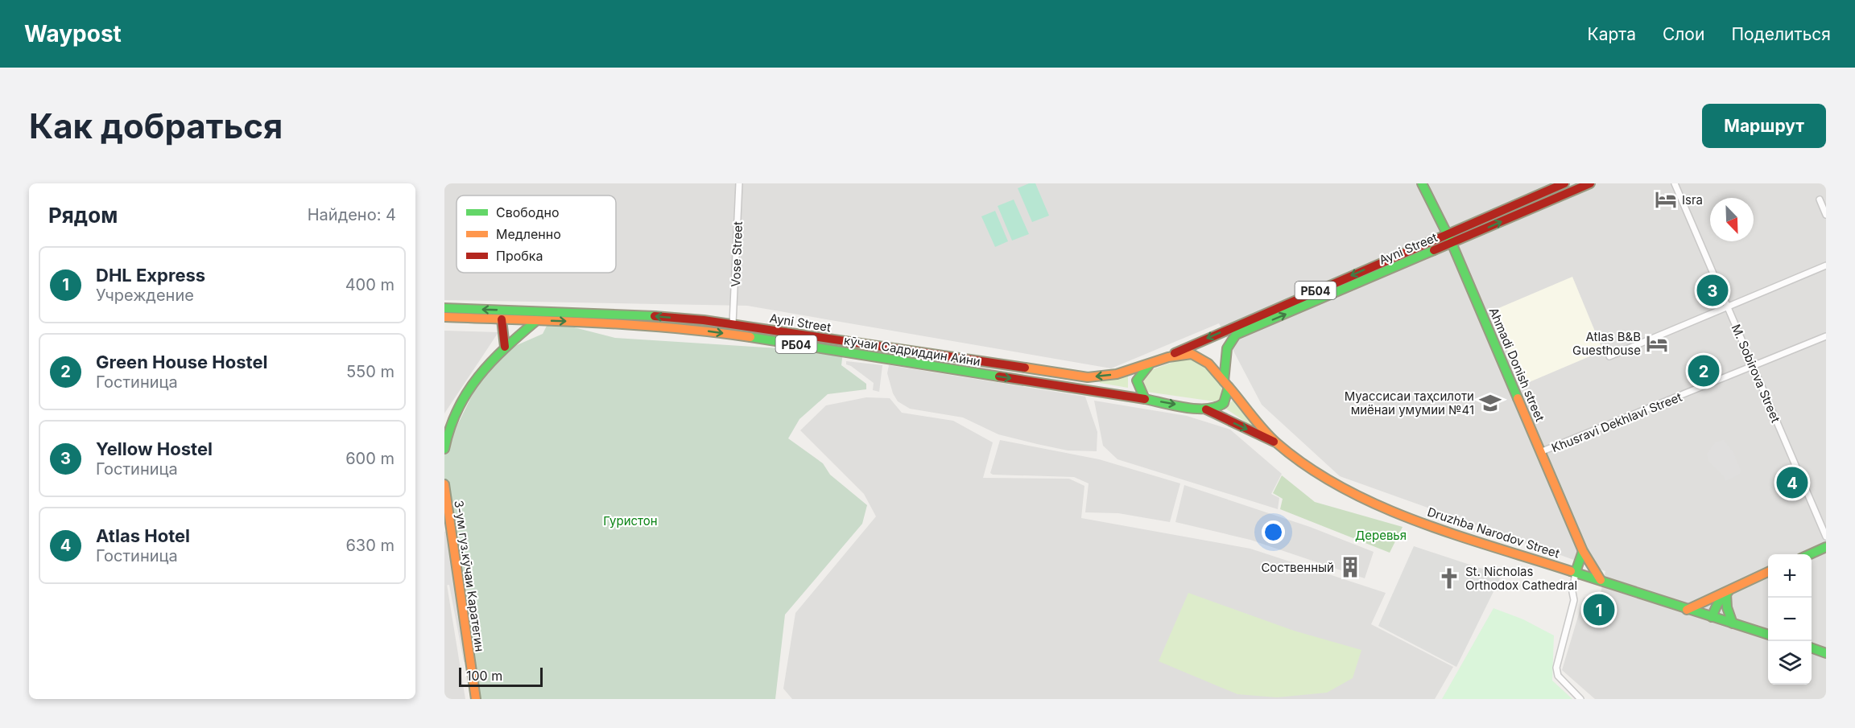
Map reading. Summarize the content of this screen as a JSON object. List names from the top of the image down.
{
  "streets": {
    "main road": [
      "Ayni Street",
      "РБ04",
      "кӯчаи Садриддин Айни",
      "Ahmadi Donish street",
      "Druzhba Narodov Street",
      "3-ум гуз.кӯчаи Каратегин"
    ],
    "street": ["Vose Street", "M. Sobirova Street", "Khusravi Dekhlavi Street"]
  },
  "crossings": [
    ["Ayni Street", "Vose Street"],
    ["Ayni Street", "РБ04"],
    ["Ayni Street", "Ahmadi Donish street"],
    ["Ayni Street", "Druzhba Narodov Street"],
    ["РБ04", "кӯчаи Садриддин Айни"],
    ["РБ04", "Ahmadi Donish street"],
    ["Ahmadi Donish street", "Khusravi Dekhlavi Street"],
    ["Ahmadi Donish street", "Druzhba Narodov Street"],
    ["M. Sobirova Street", "Khusravi Dekhlavi Street"]
  ],
  "one_way": ["кӯчаи Садриддин Айни"],
  "parks": ["Гуристон", "Деревья"],
  "places": {
    "hotel": ["Isra", "Atlas B&B Guesthouse"],
    "school or university": ["Муассисаи таҳсилоти миёнаи умумии №41"],
    "building": ["Соственный"],
    "church": ["St. Nicholas Orthodox Cathedral"]
  },
  "legend": ["Свободно", "Медленно", "Пробка"],
  "scale_bar": "100 m",
  "north": "bottom right",
  "page": {
    "header": "Waypost",
    "nav": ["Карта", "Слои", "Поделиться"],
    "buttons": "Маршрут",
    "title": "Как добраться",
    "heading": ["Рядом", "Найдено: 4"],
    "list": [
      {
        "mark": "1",
        "name": "DHL Express",
        "note": "Учреждение",
        "value": "400 m"
      },
      {
        "mark": "2",
        "name": "Green House Hostel",
        "note": "Гостиница",
        "value": "550 m"
      },
      {
        "mark": "3",
        "name": "Yellow Hostel",
        "note": "Гостиница",
        "value": "600 m"
      },
      {
        "mark": "4",
        "name": "Atlas Hotel",
        "note": "Гостиница",
        "value": "630 m"
      }
    ],
    "pins": [
      "3",
      "2",
      "4",
      "1"
    ],
    "map_buttons": ["+", "−"],
    "scale": "100 m"
  }
}
